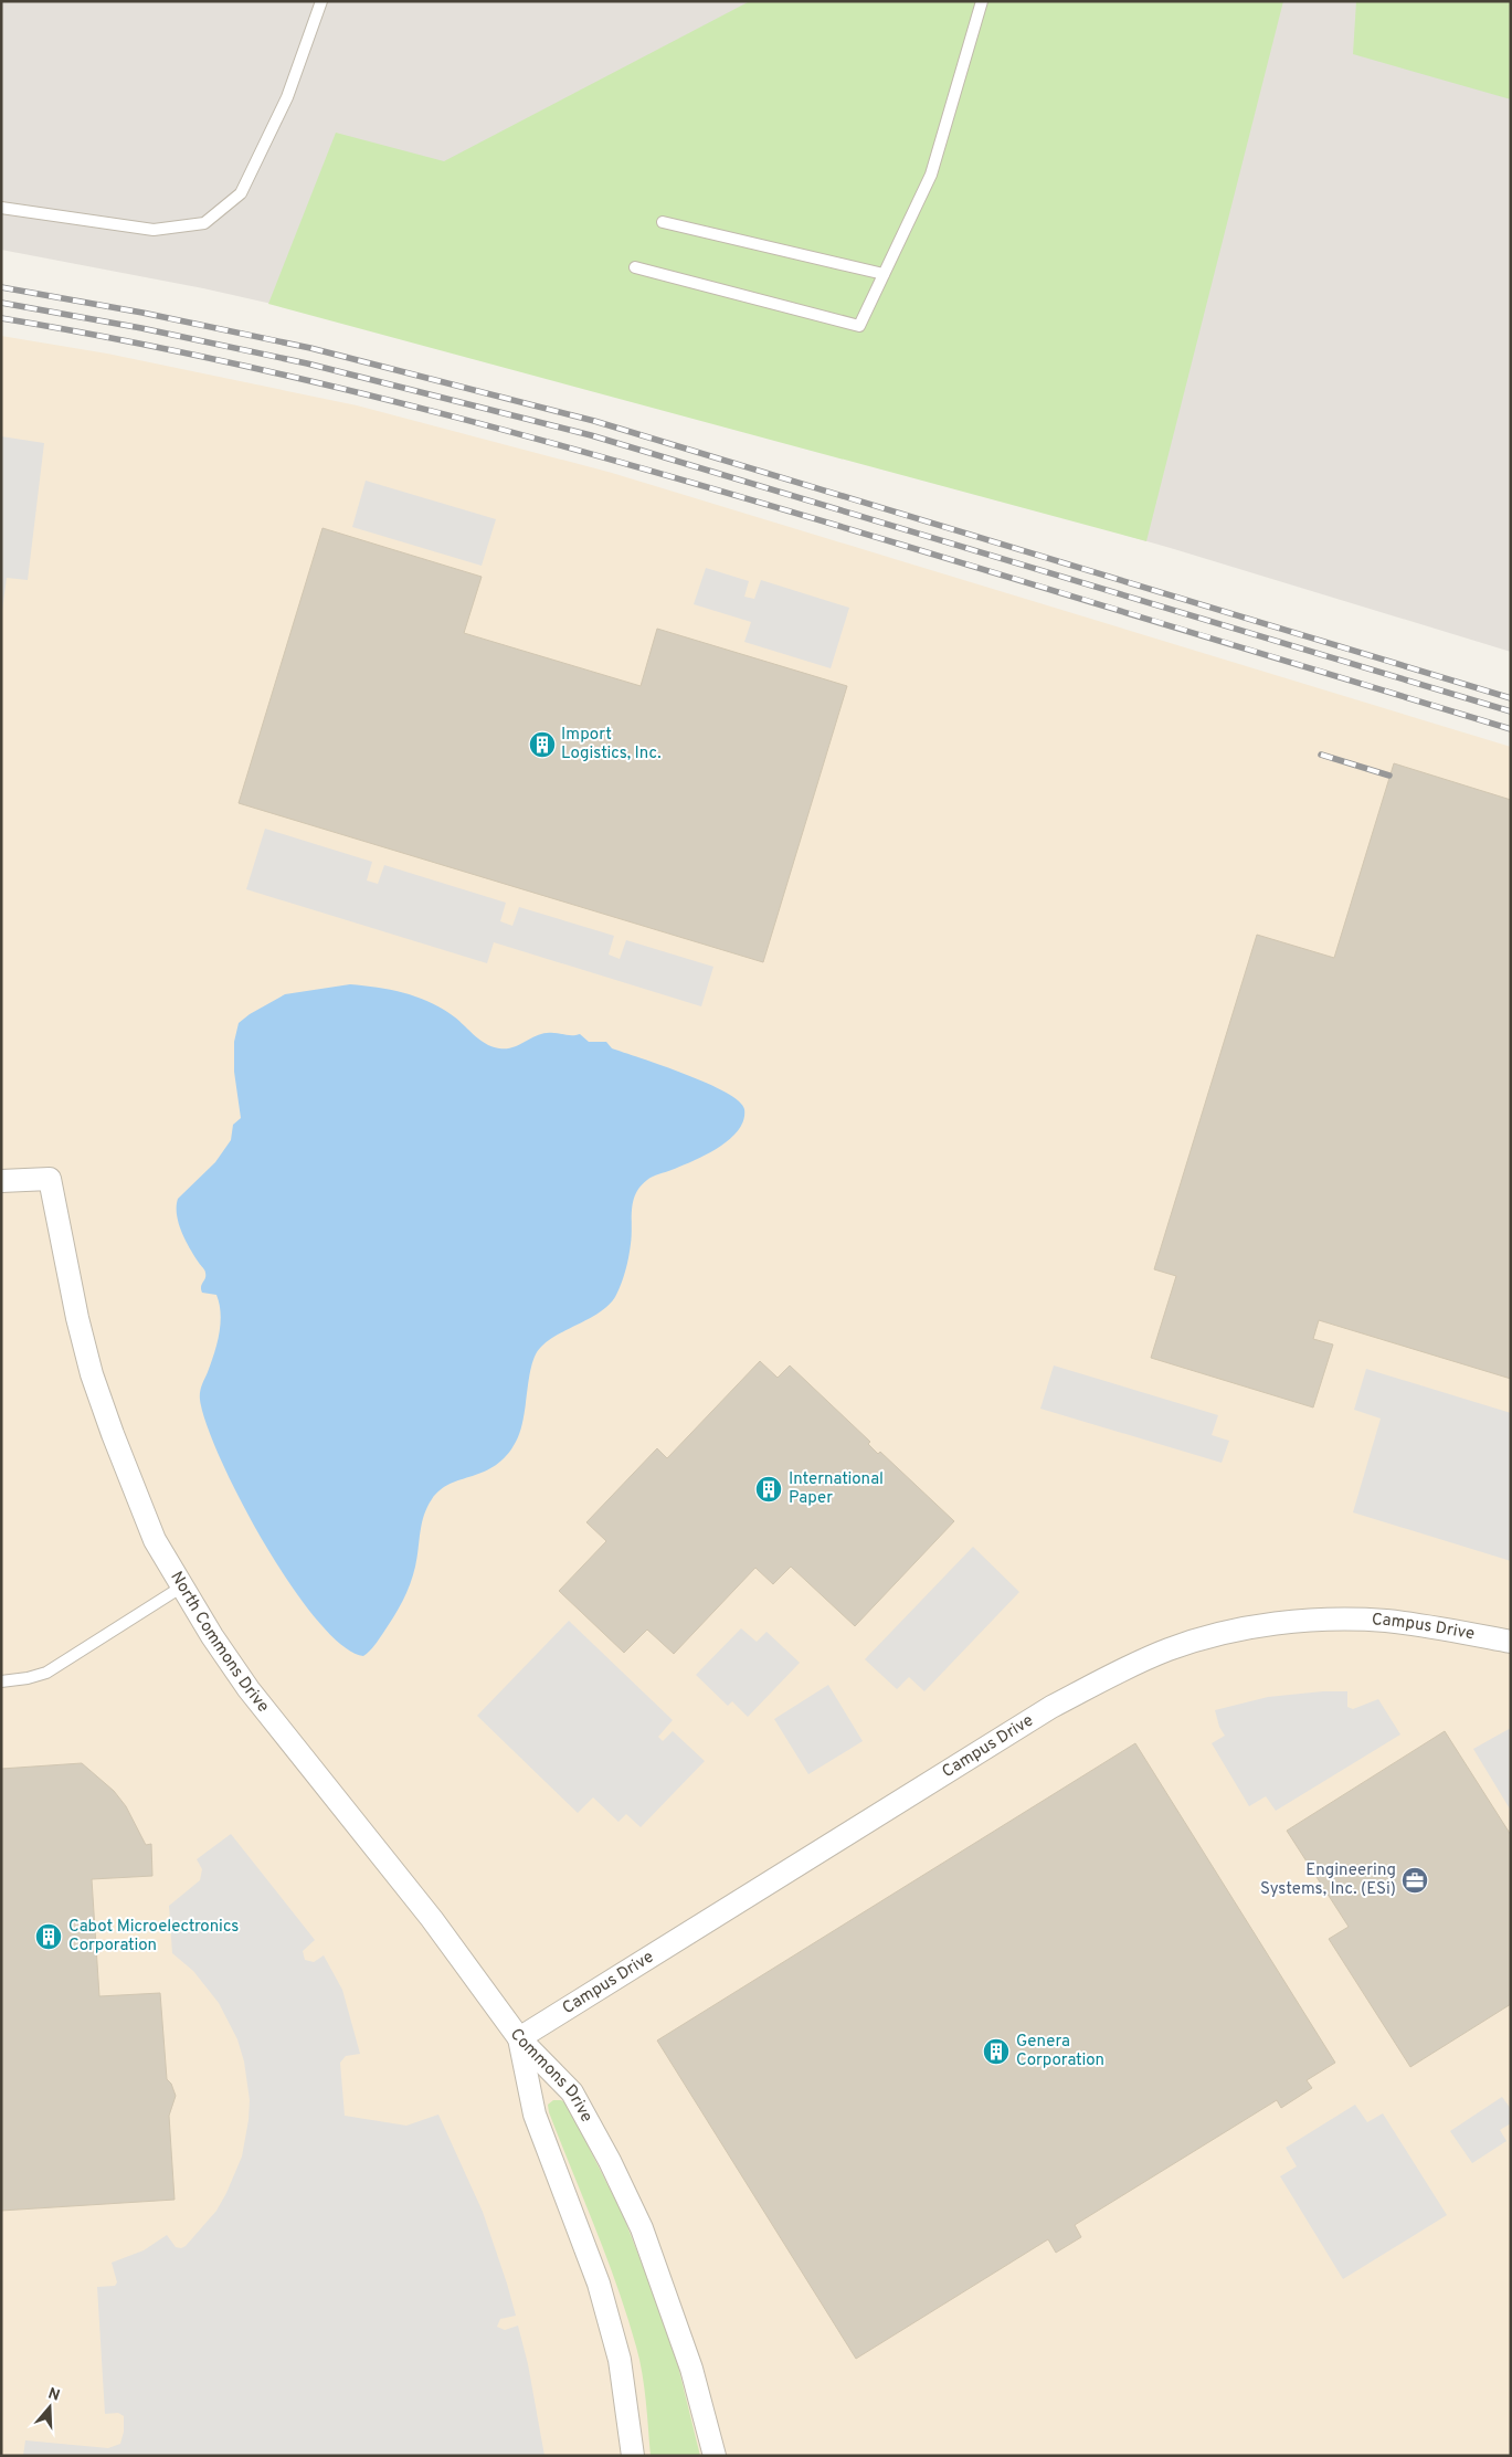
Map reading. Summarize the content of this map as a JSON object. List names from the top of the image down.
{
  "streets": {
    "street": ["Campus Drive", "North Commons Drive", "Commons Drive"]
  },
  "crossings": [
    ["Campus Drive", "North Commons Drive"],
    ["Campus Drive", "Commons Drive"],
    ["North Commons Drive", "Commons Drive"]
  ],
  "places": {
    "building": [
      "Import Logistics, Inc.",
      "International Paper",
      "Cabot Microelectronics Corporation",
      "Genera Corporation"
    ],
    "office": ["Engineering Systems, Inc. (ESi)"]
  },
  "north": "top"
}
